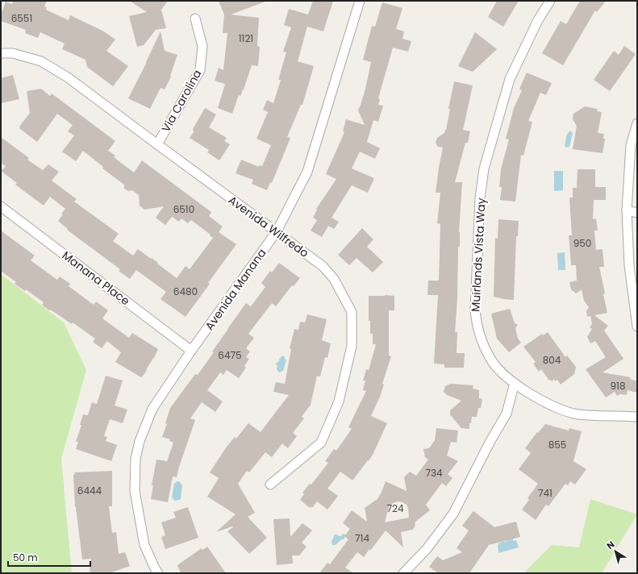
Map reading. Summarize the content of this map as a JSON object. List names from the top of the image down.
{
  "streets": {
    "street": [
      "Via Carolina",
      "Avenida Wilfredo",
      "Muirlands Vista Way",
      "Manana Place",
      "Avenida Manana"
    ]
  },
  "crossings": [
    ["Via Carolina", "Avenida Wilfredo"],
    ["Avenida Wilfredo", "Avenida Manana"],
    ["Manana Place", "Avenida Manana"]
  ],
  "house_numbers": [
    "6551",
    "1121",
    "6510",
    "950",
    "6480",
    "6475",
    "804",
    "918",
    "855",
    "734",
    "6444",
    "741",
    "724",
    "714"
  ],
  "scale_bar": "50 m",
  "north": "top left"
}
